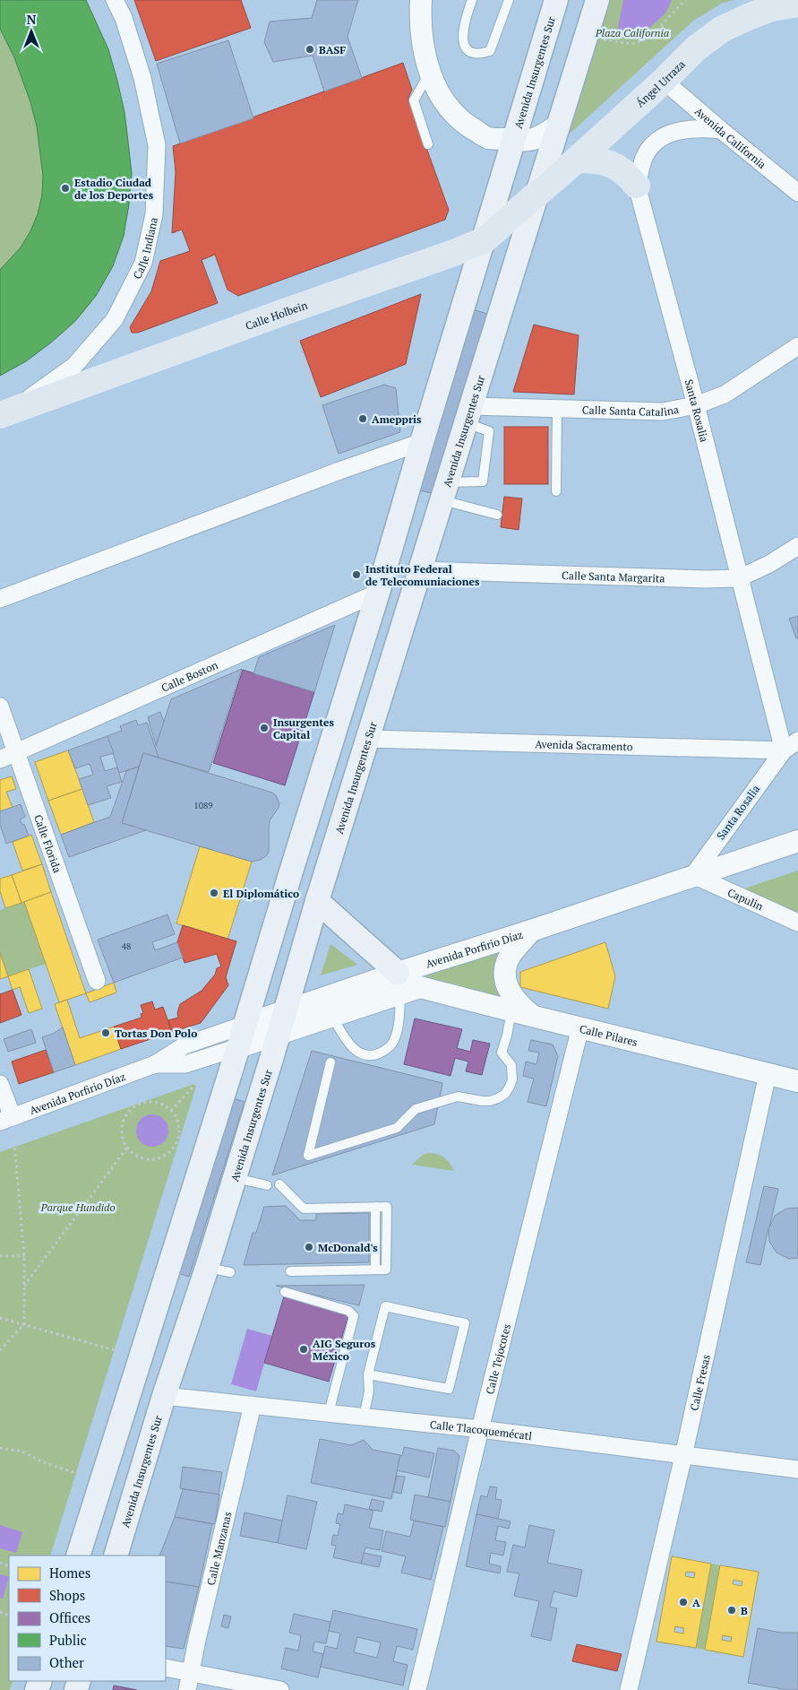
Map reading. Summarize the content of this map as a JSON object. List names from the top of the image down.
{
  "streets": {
    "main road": ["Avenida Insurgentes Sur", "Ángel Urraza", "Calle Holbein"],
    "street": [
      "Avenida California",
      "Calle Indiana",
      "Calle Santa Catalina",
      "Santa Rosalia",
      "Calle Santa Margarita",
      "Calle Boston",
      "Avenida Sacramento",
      "Calle Florida",
      "Capulin",
      "Avenida Porfirio Díaz",
      "Calle Pilares",
      "Calle Tejocotes",
      "Calle Fresas",
      "Calle Tlacoquemécatl",
      "Calle Manzanas"
    ]
  },
  "crossings": [
    ["Avenida Insurgentes Sur", "Ángel Urraza"],
    ["Avenida Insurgentes Sur", "Calle Holbein"],
    ["Avenida Insurgentes Sur", "Calle Santa Catalina"],
    ["Avenida Insurgentes Sur", "Calle Santa Margarita"],
    ["Avenida Insurgentes Sur", "Calle Boston"],
    ["Avenida Insurgentes Sur", "Avenida Sacramento"],
    ["Avenida Insurgentes Sur", "Avenida Porfirio Díaz"],
    ["Avenida Insurgentes Sur", "Calle Tlacoquemécatl"],
    ["Ángel Urraza", "Avenida California"],
    ["Ángel Urraza", "Calle Holbein"],
    ["Calle Indiana", "Calle Holbein"],
    ["Calle Santa Catalina", "Santa Rosalia"],
    ["Santa Rosalia", "Calle Santa Margarita"],
    ["Santa Rosalia", "Avenida Sacramento"],
    ["Santa Rosalia", "Capulin"],
    ["Santa Rosalia", "Avenida Porfirio Díaz"],
    ["Calle Boston", "Calle Florida"],
    ["Capulin", "Avenida Porfirio Díaz"],
    ["Avenida Porfirio Díaz", "Calle Pilares"],
    ["Calle Pilares", "Calle Tejocotes"],
    ["Calle Pilares", "Calle Fresas"],
    ["Calle Tejocotes", "Calle Tlacoquemécatl"],
    ["Calle Fresas", "Calle Tlacoquemécatl"],
    ["Calle Tlacoquemécatl", "Calle Manzanas"]
  ],
  "parks": ["Plaza California", "Parque Hundido"],
  "places": [
    "BASF",
    "Estadio Ciudad de los Deportes",
    "Ameppris",
    "Instituto Federal de Telecomuniaciones",
    "Insurgentes Capital",
    "El Diplomático",
    "Tortas Don Polo",
    "McDonald's",
    "AIG Seguros México",
    "A",
    "B"
  ],
  "house_numbers": ["1089", "48"],
  "legend": [
    "Homes",
    "Shops",
    "Offices",
    "Public",
    "Other"
  ],
  "north": "top"
}
